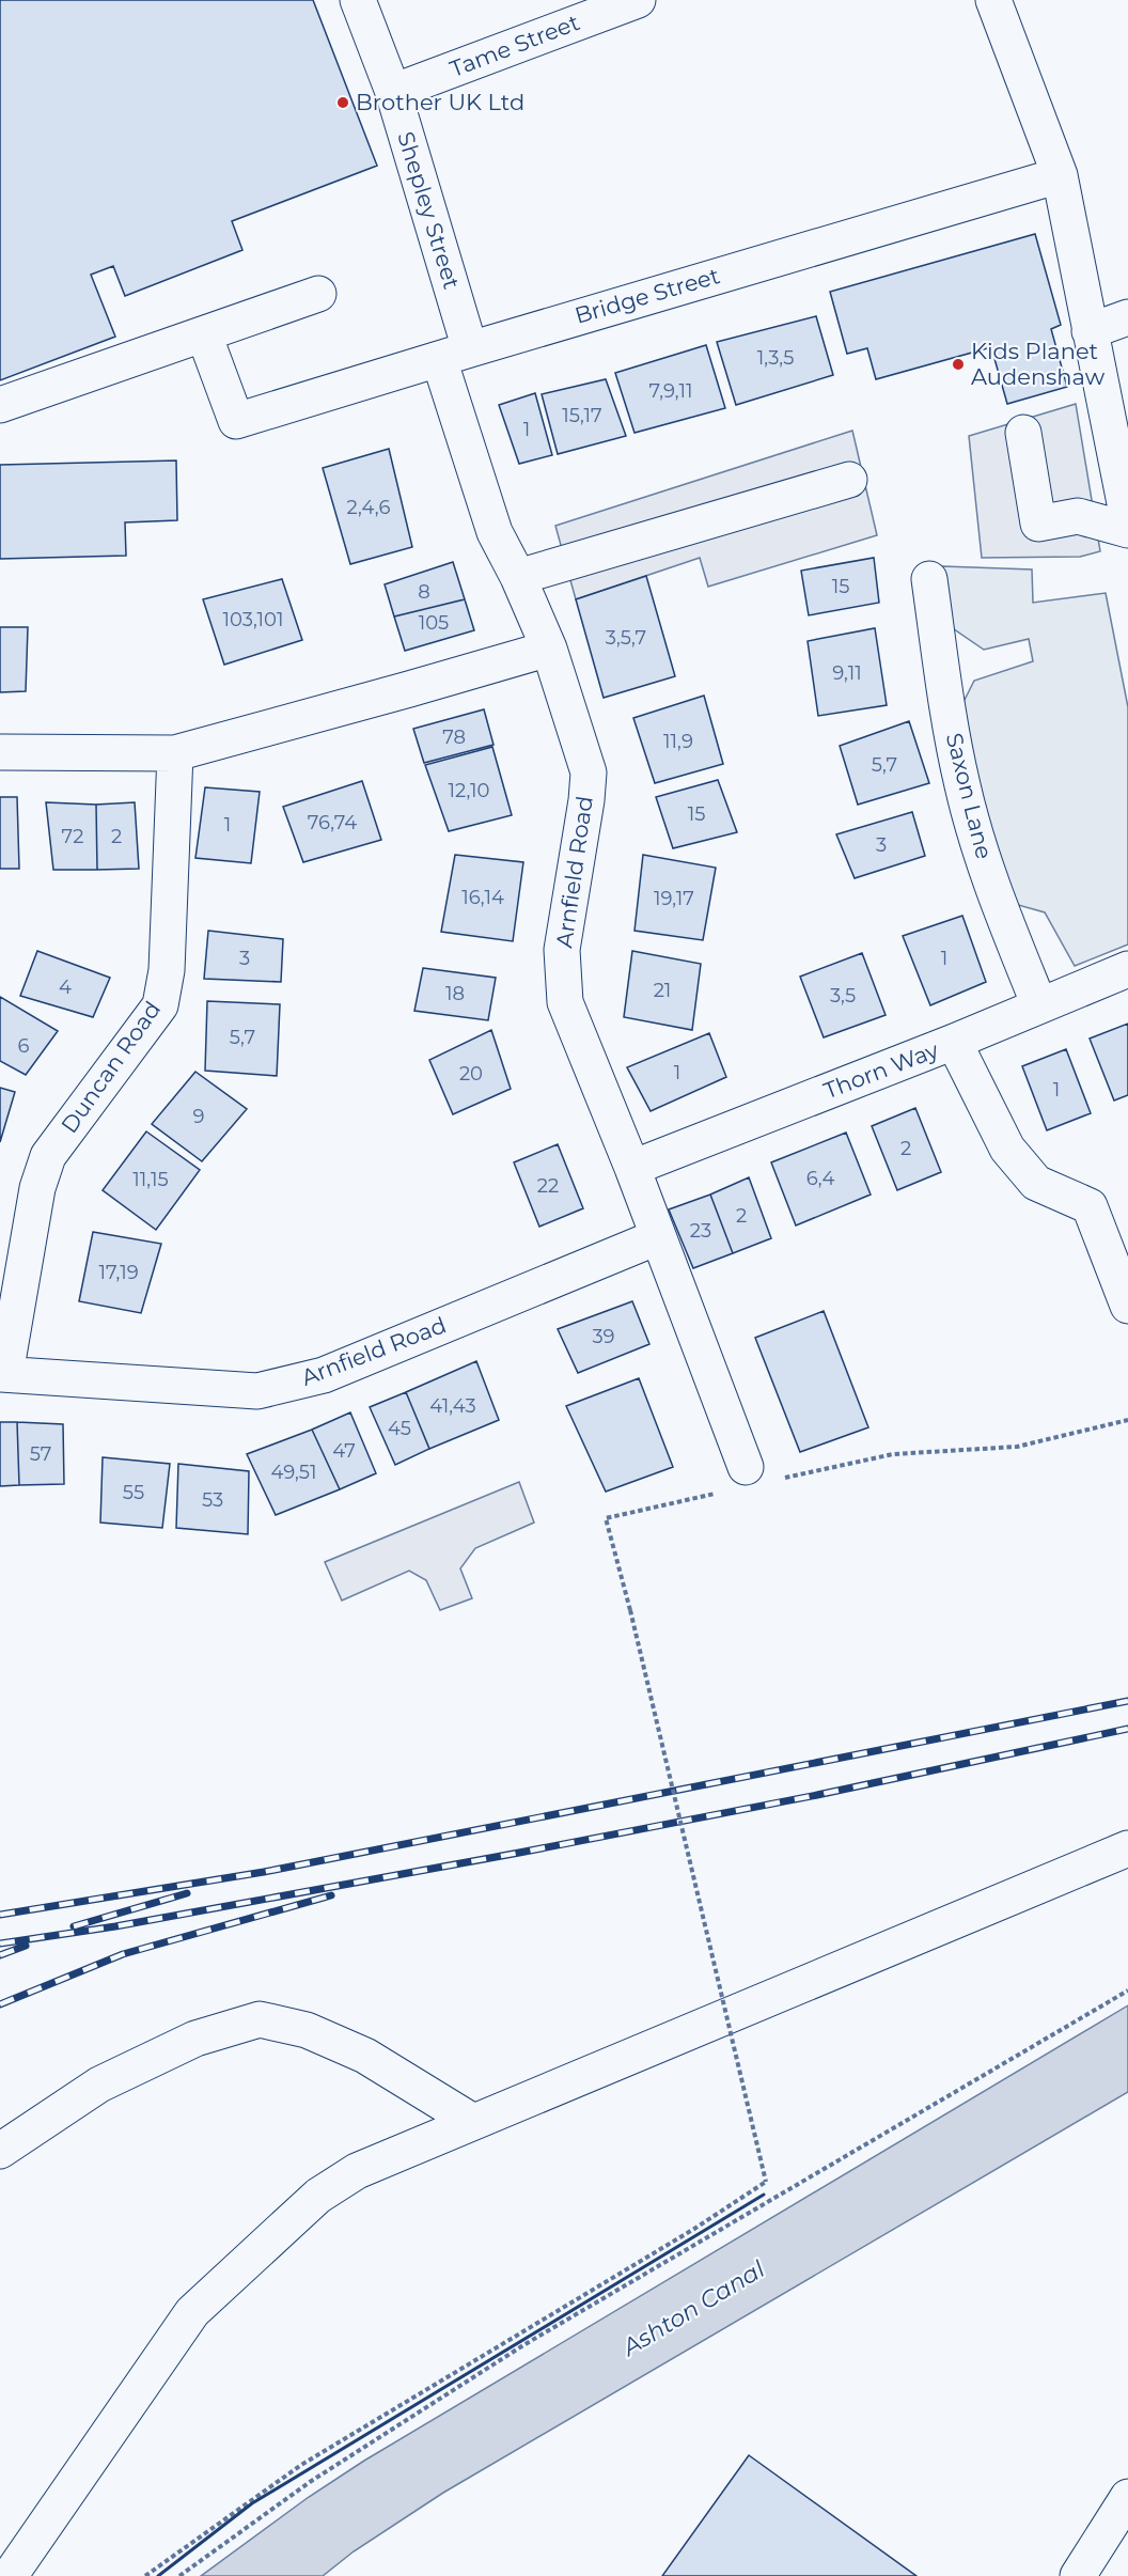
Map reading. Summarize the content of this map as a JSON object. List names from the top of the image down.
{
  "streets": {
    "street": [
      "Tame Street",
      "Shepley Street",
      "Bridge Street",
      "Saxon Lane",
      "Arnfield Road",
      "Duncan Road",
      "Thorn Way"
    ]
  },
  "crossings": [
    ["Tame Street", "Shepley Street"],
    ["Shepley Street", "Bridge Street"],
    ["Shepley Street", "Arnfield Road"],
    ["Bridge Street", "Arnfield Road"],
    ["Saxon Lane", "Thorn Way"],
    ["Arnfield Road", "Duncan Road"],
    ["Arnfield Road", "Thorn Way"]
  ],
  "water": ["Ashton Canal"],
  "places": ["Brother UK Ltd", "Kids Planet Audenshaw"],
  "house_numbers": [
    "1,3,5",
    "7,9,11",
    "15,17",
    "1",
    "2,4,6",
    "15",
    "8",
    "103,101",
    "105",
    "3,5,7",
    "9,11",
    "78",
    "11,9",
    "5,7",
    "12,10",
    "15",
    "76,74",
    "1",
    "72",
    "2",
    "3",
    "16,14",
    "19,17",
    "3",
    "1",
    "4",
    "21",
    "18",
    "3,5",
    "5,7",
    "6",
    "1",
    "20",
    "1",
    "9",
    "2",
    "6,4",
    "11,15",
    "22",
    "2",
    "23",
    "17,19",
    "39",
    "41,43",
    "45",
    "47",
    "57",
    "49,51",
    "55",
    "53"
  ]
}
